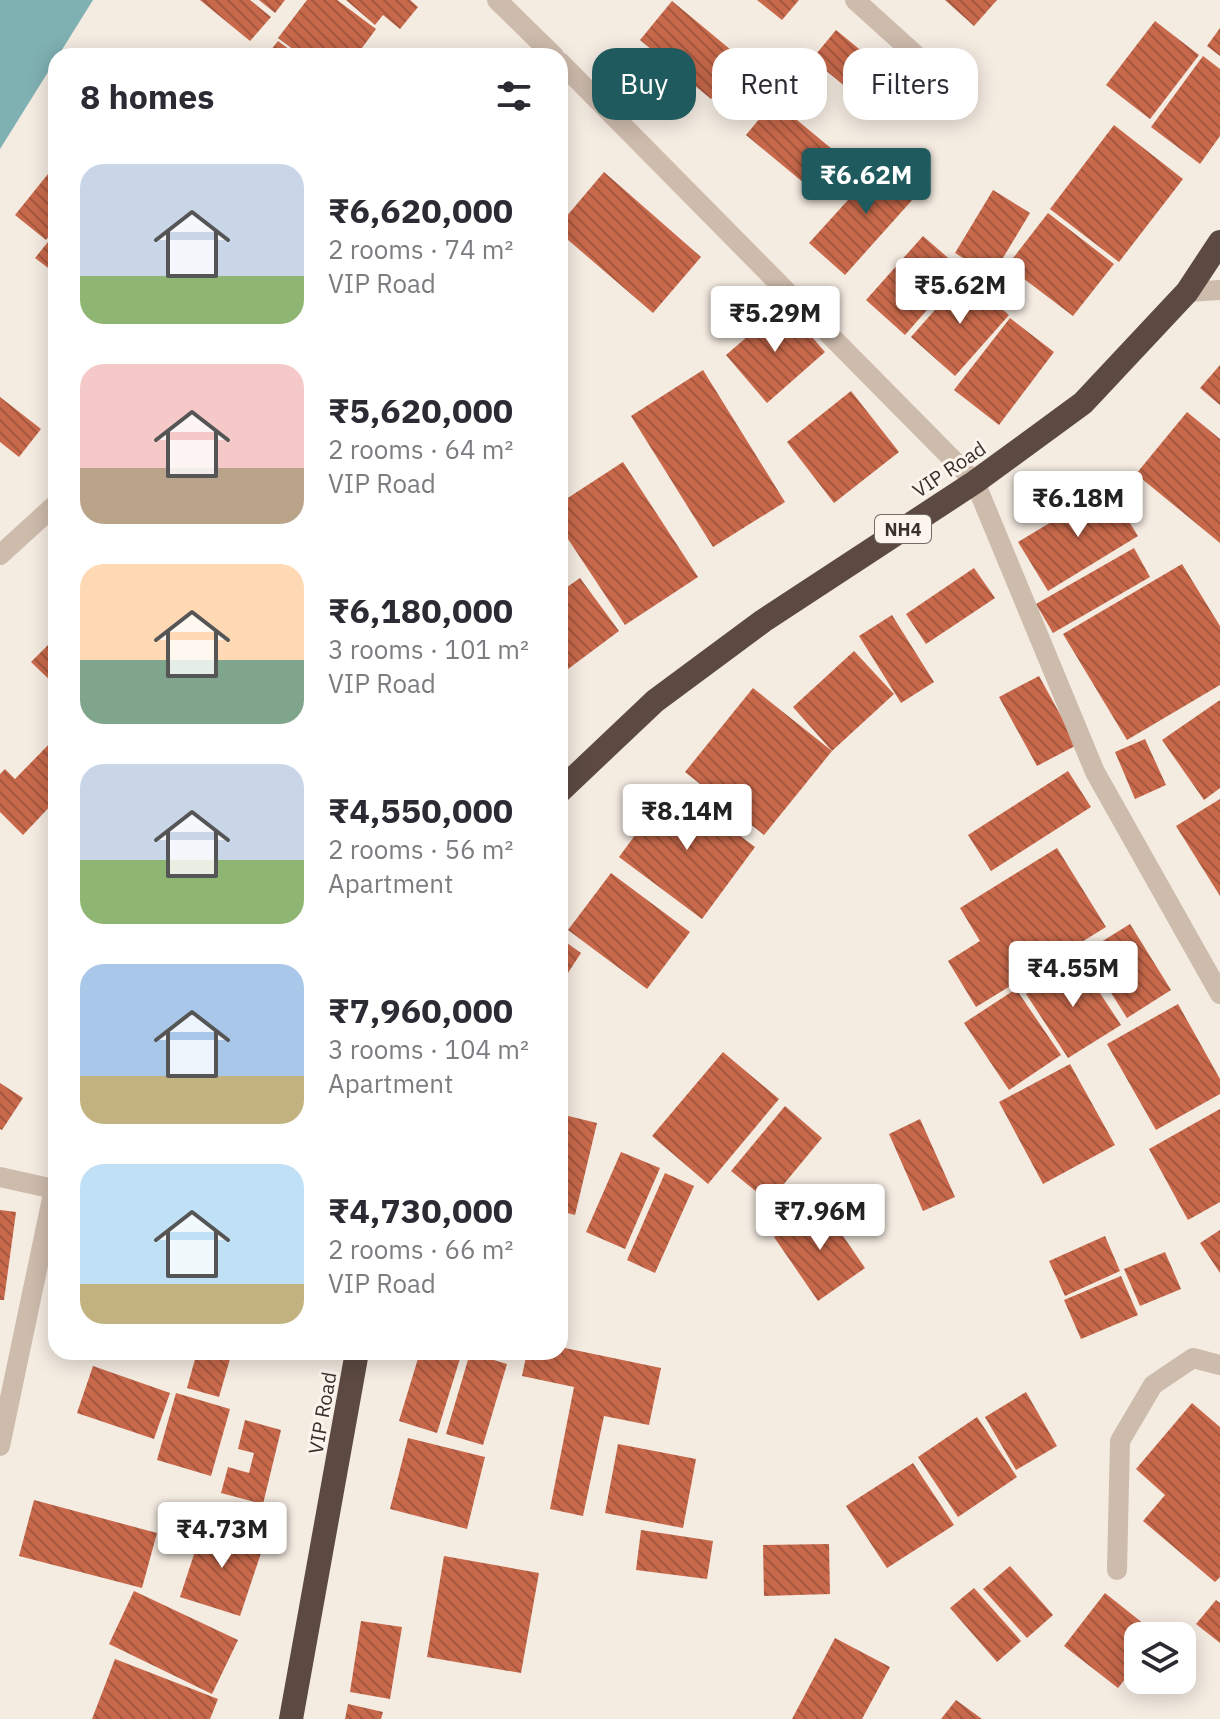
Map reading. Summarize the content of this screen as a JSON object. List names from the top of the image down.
{
  "streets": {
    "highway": ["VIP Road", "NH4"]
  },
  "page": {
    "chip": ["Buy", "Rent", "Filters"],
    "heading": "8 homes",
    "list": [
      {
        "name": "₹6,620,000",
        "note": "2 rooms · 74 m² · VIP Road"
      },
      {
        "name": "₹5,620,000",
        "note": "2 rooms · 64 m² · VIP Road"
      },
      {
        "name": "₹6,180,000",
        "note": "3 rooms · 101 m² · VIP Road"
      },
      {
        "name": "₹4,550,000",
        "note": "2 rooms · 56 m² · Apartment"
      },
      {
        "name": "₹7,960,000",
        "note": "3 rooms · 104 m² · Apartment"
      },
      {
        "name": "₹4,730,000",
        "note": "2 rooms · 66 m² · VIP Road"
      }
    ],
    "price": [
      "₹6.62M",
      "₹5.62M",
      "₹5.29M",
      "₹6.18M",
      "₹8.14M",
      "₹4.55M",
      "₹7.96M",
      "₹4.73M"
    ]
  }
}
